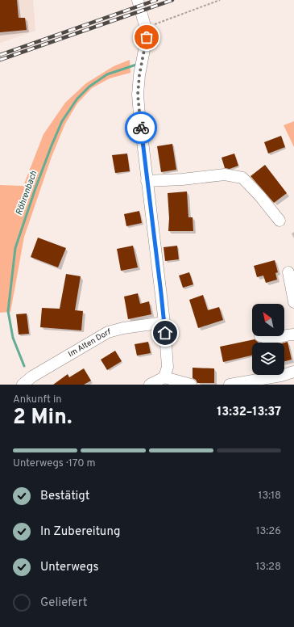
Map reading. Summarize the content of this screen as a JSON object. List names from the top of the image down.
{
  "streets": {
    "street": ["Im Alten Dorf"]
  },
  "water": ["Röhrenbach"],
  "north": "top left",
  "page": {
    "heading": ["2 Min.", "Ankunft in", "13:32–13:37"],
    "bar": "Unterwegs · 170 m",
    "list": [
      ["Bestätigt", "13:18"],
      ["In Zubereitung", "13:26"],
      ["Unterwegs", "13:28"],
      "Geliefert"
    ]
  }
}
